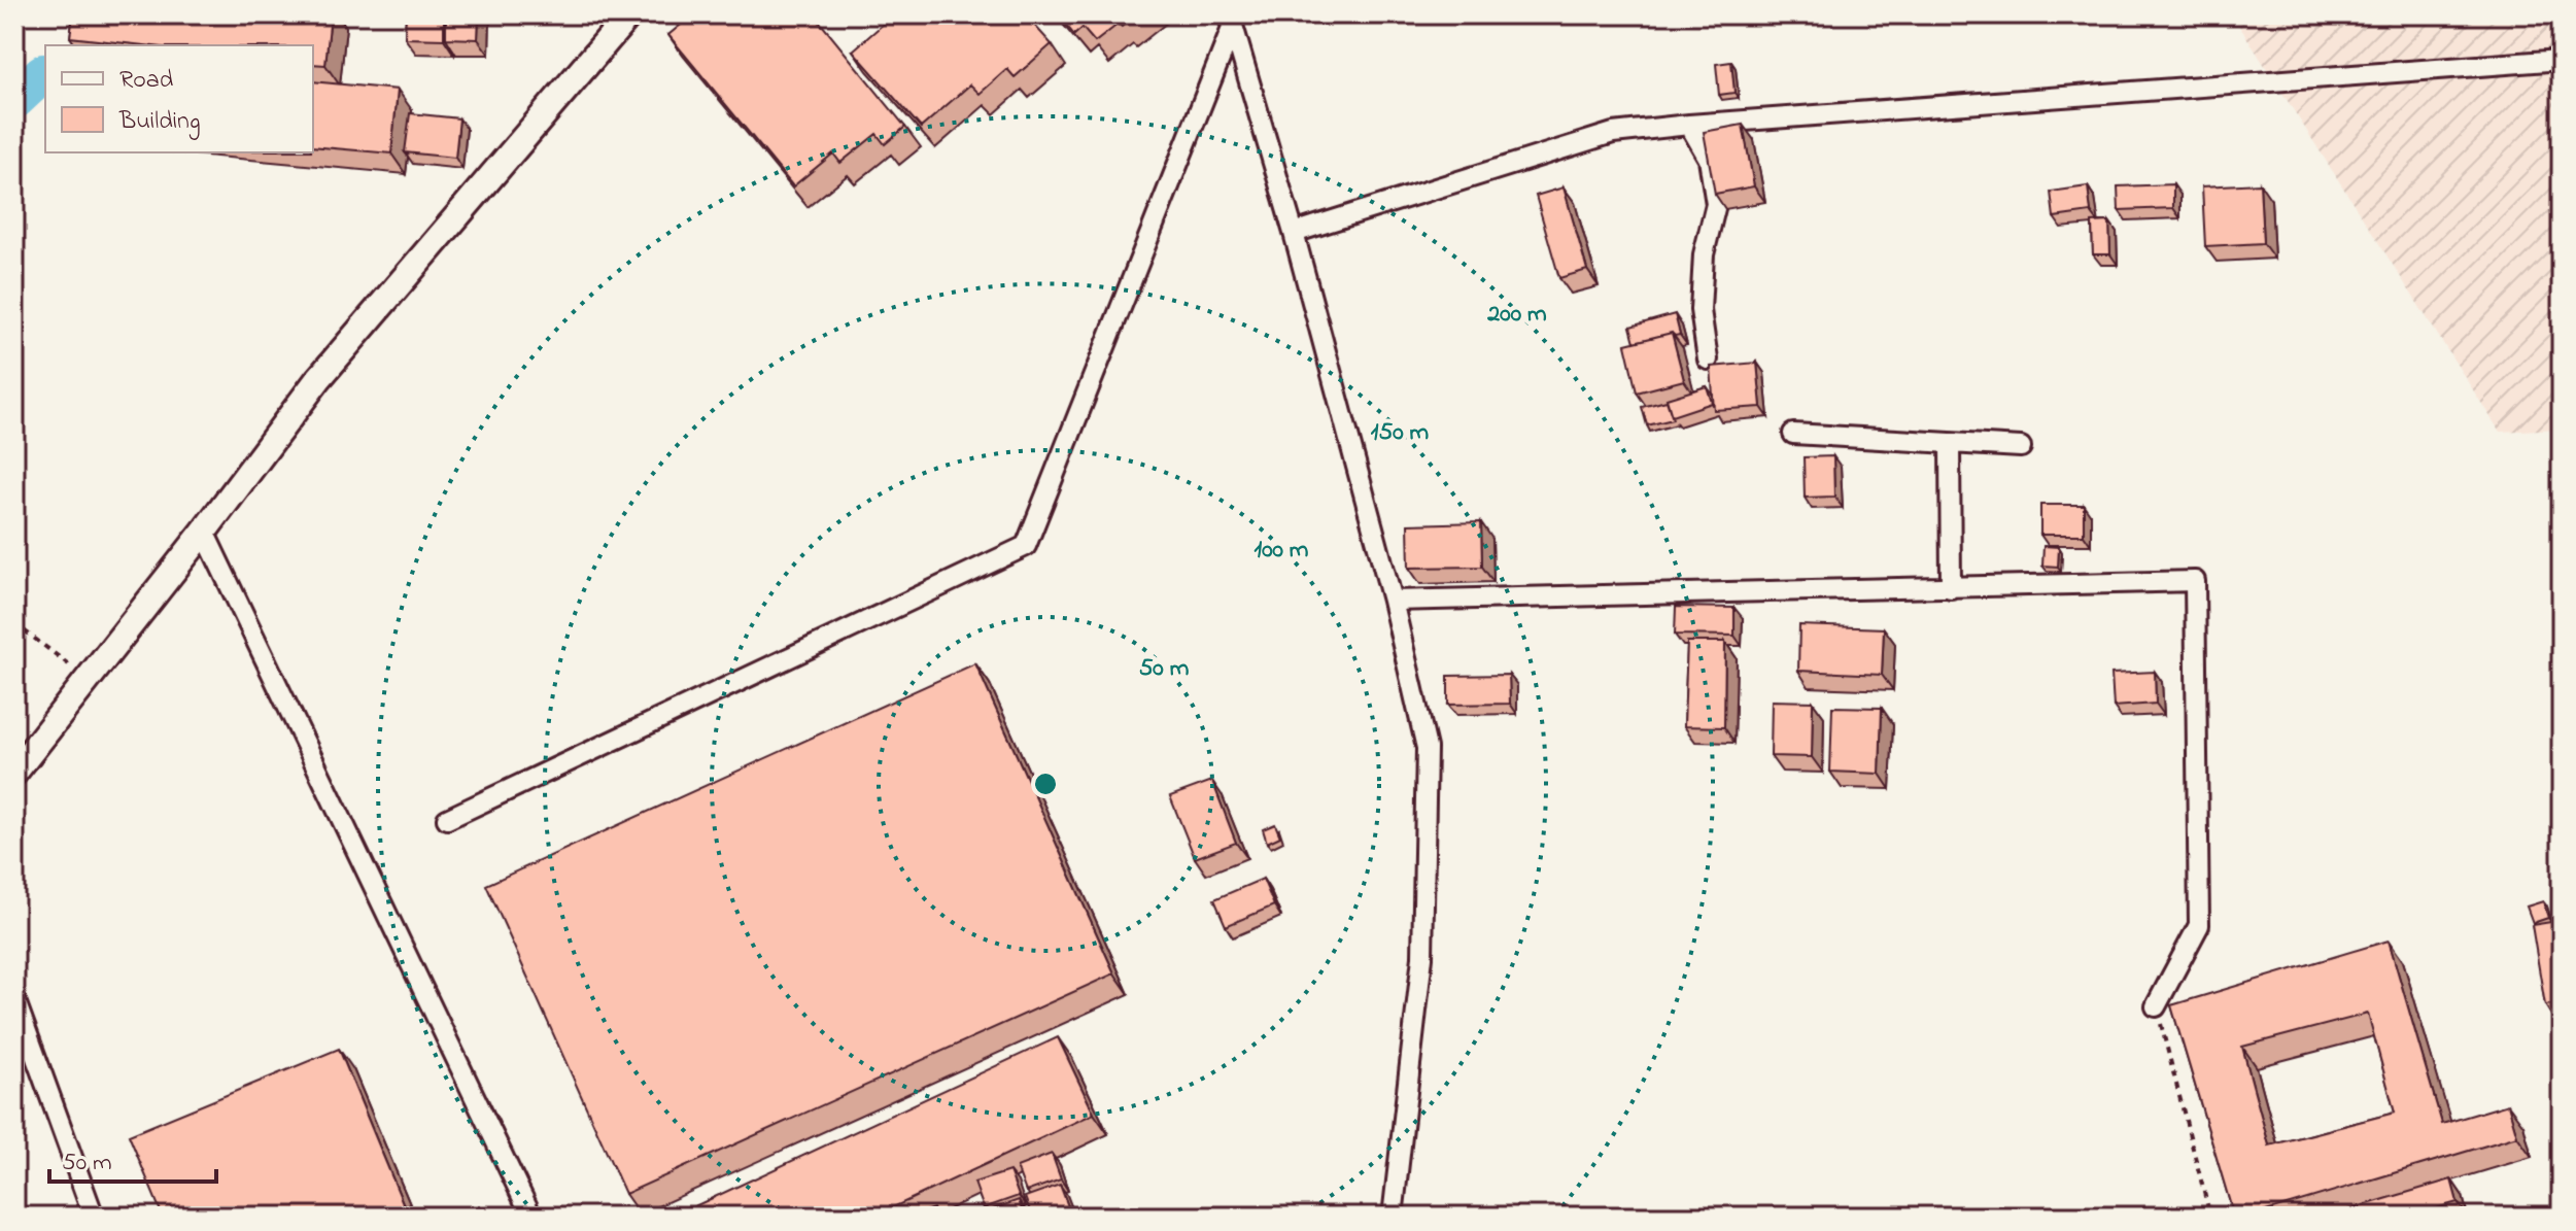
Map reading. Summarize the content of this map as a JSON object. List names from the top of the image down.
{
  "legend": ["Road", "Building"],
  "scale_bar": "50 m",
  "rings": [
    "200 m",
    "150 m",
    "100 m",
    "50 m"
  ]
}
